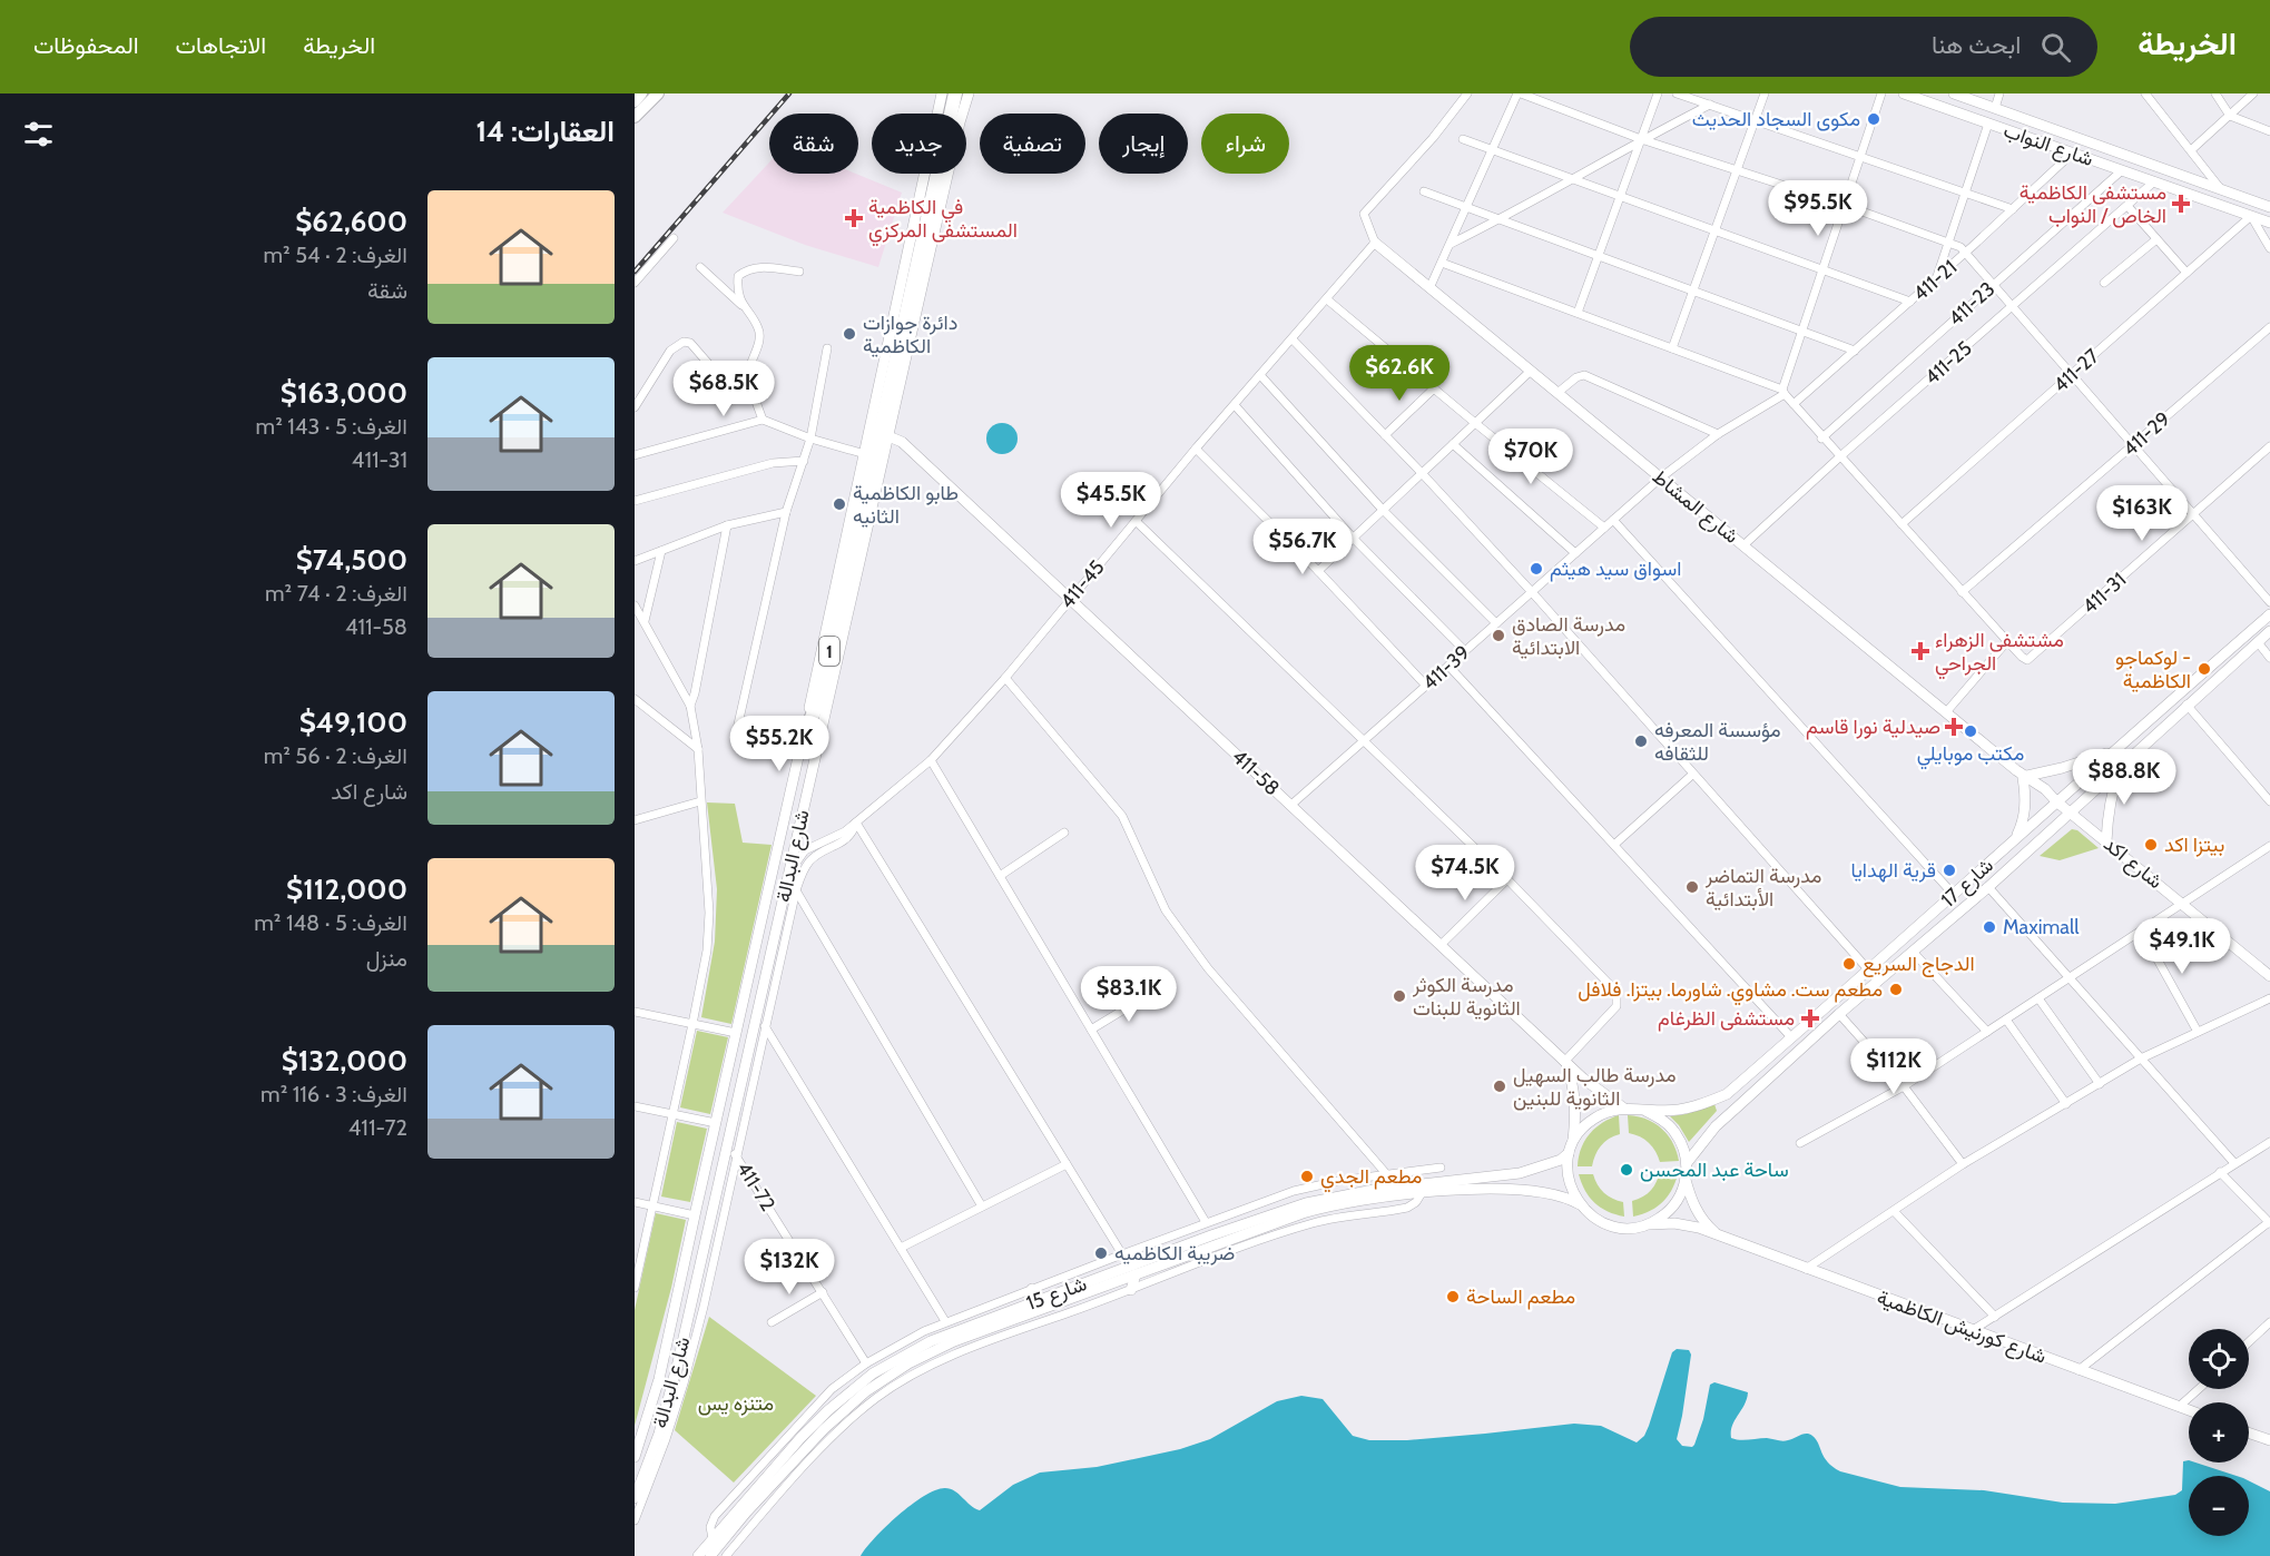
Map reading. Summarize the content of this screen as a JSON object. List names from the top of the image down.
{
  "streets": {
    "highway": ["1"],
    "street": [
      "شارع النواب",
      "411-21",
      "411-23",
      "411-25",
      "411-27",
      "411-29",
      "شارع المشاط",
      "411-45",
      "411-31",
      "411-39",
      "411-58",
      "شارع البدالة",
      "شارع اكد",
      "شارع 17",
      "411-72",
      "شارع 15",
      "شارع كورنيش الكاظمية"
    ]
  },
  "crossings": [
    ["شارع النواب", "411-21"],
    ["شارع النواب", "411-23"],
    ["شارع النواب", "411-25"],
    ["شارع النواب", "411-27"],
    ["411-25", "شارع المشاط"],
    ["شارع المشاط", "411-45"],
    ["شارع المشاط", "411-39"],
    ["شارع المشاط", "شارع اكد"],
    ["شارع المشاط", "شارع 17"],
    ["411-45", "411-58"],
    ["1", "شارع البدالة"],
    ["411-39", "411-58"],
    ["411-58", "شارع البدالة"],
    ["411-58", "شارع 17"],
    ["411-58", "شارع 15"],
    ["411-58", "شارع كورنيش الكاظمية"],
    ["شارع البدالة", "411-72"],
    ["شارع اكد", "شارع 17"],
    ["شارع 17", "شارع 15"],
    ["شارع 17", "شارع كورنيش الكاظمية"],
    ["شارع 15", "شارع كورنيش الكاظمية"]
  ],
  "parks": ["متنزه يس"],
  "places": {
    "other": [
      "مكوى السجاد الحديث",
      "دائرة جوازات الكاظمية",
      "طابو الكاظمية الثانيه",
      "اسواق سيد هيثم",
      "مدرسة الصادق الابتدائية",
      "لوكماجو - الكاظمية",
      "مكتب موبايلي",
      "مؤسسة المعرفه للثقافه",
      "بيتزا اكد",
      "قرية الهدايا",
      "مدرسة التماضر الأبتدائية",
      "Maximall",
      "الدجاج السريع",
      "مطعم ست. مشاوي. شاورما. بيتزا. فلافل",
      "مدرسة الكوثر الثانوية للبنات",
      "مدرسة طالب السهيل الثانوية للبنين",
      "ساحة عبد المحسن",
      "مطعم الجدي",
      "ضريبة الكاظميه",
      "مطعم الساحة"
    ],
    "health": [
      "مستشفى الكاظمية الخاص / النواب",
      "في الكاظمية المستشفى المركزي",
      "مشتشفى الزهراء الجراحي",
      "صيدلية نورا قاسم",
      "مستشفى الظرغام"
    ]
  },
  "page": {
    "header": "الخريطة",
    "search": "ابحث هنا",
    "nav": ["الخريطة", "الاتجاهات", "المحفوظات"],
    "heading": "العقارات: 14",
    "chip": [
      "شراء",
      "إيجار",
      "تصفية",
      "جديد",
      "شقة"
    ],
    "list": [
      {
        "name": "$62,600",
        "note": "الغرف: 2 · 54 m² · شقة"
      },
      {
        "name": "$163,000",
        "note": "الغرف: 5 · 143 m² · 411-31"
      },
      {
        "name": "$74,500",
        "note": "الغرف: 2 · 74 m² · 411-58"
      },
      {
        "name": "$49,100",
        "note": "الغرف: 2 · 56 m² · شارع اكد"
      },
      {
        "name": "$112,000",
        "note": "الغرف: 5 · 148 m² · منزل"
      },
      {
        "name": "$132,000",
        "note": "الغرف: 3 · 116 m² · 411-72"
      }
    ],
    "price": [
      "$95.5K",
      "$62.6K",
      "$68.5K",
      "$70K",
      "$45.5K",
      "$163K",
      "$56.7K",
      "$55.2K",
      "$88.8K",
      "$74.5K",
      "$49.1K",
      "$83.1K",
      "$112K",
      "$132K"
    ],
    "map_buttons": ["+", "−"]
  }
}
